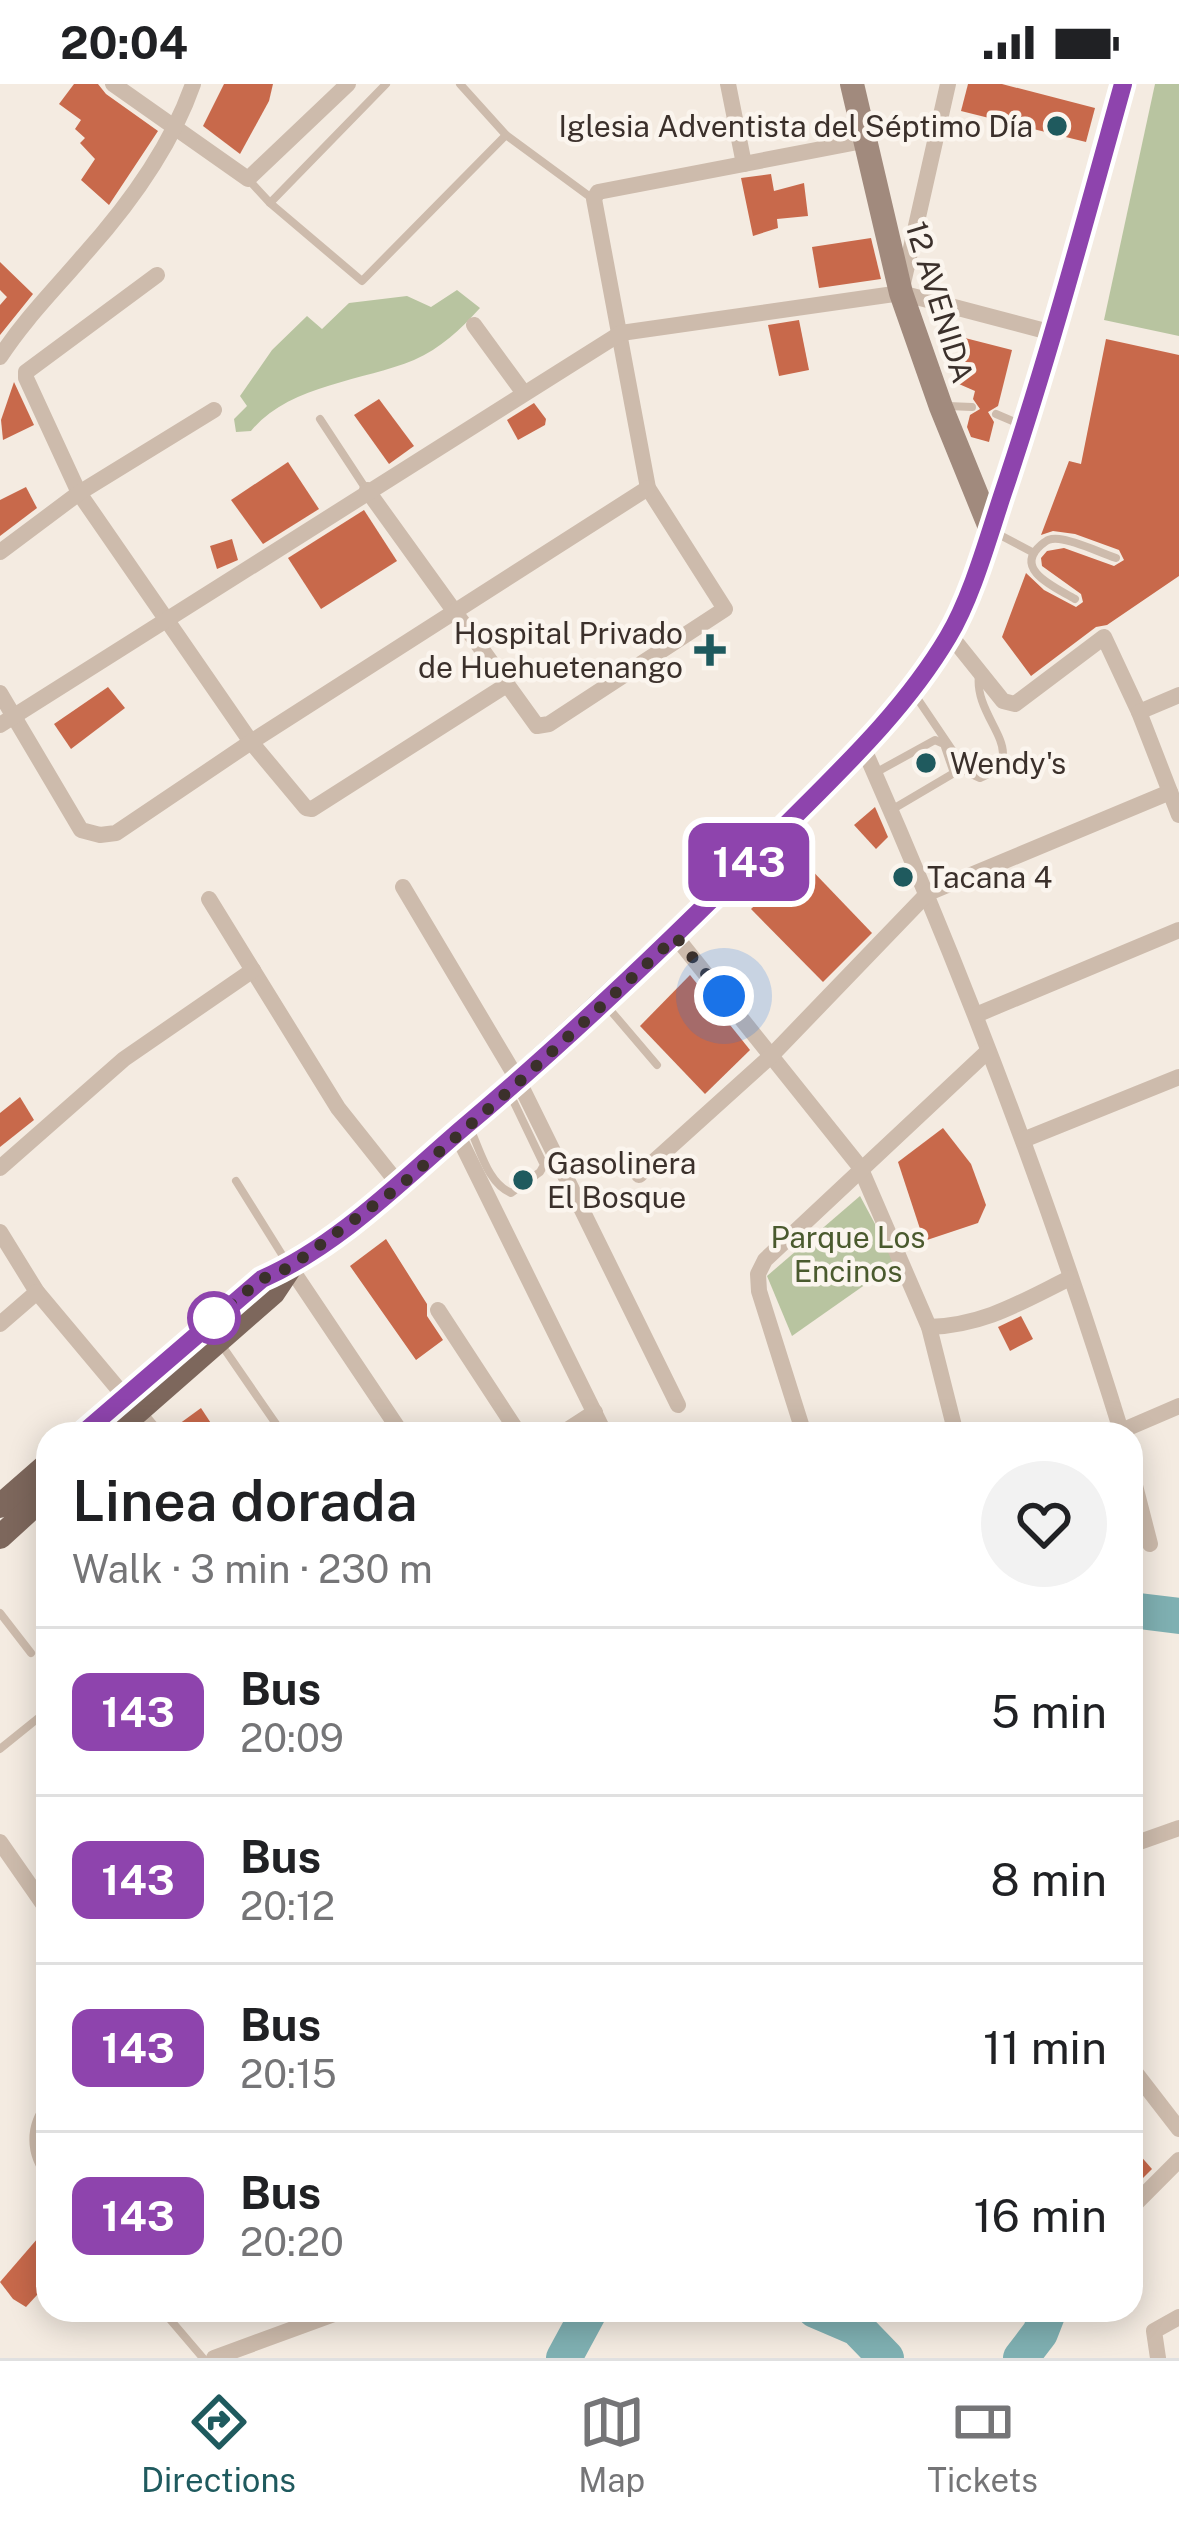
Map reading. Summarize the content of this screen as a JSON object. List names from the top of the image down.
{
  "streets": {
    "street": ["12 AVENIDA"]
  },
  "parks": ["Parque Los Encinos"],
  "places": {
    "other": [
      "Iglesia Adventista del Séptimo Día",
      "Wendy's",
      "Tacana 4",
      "Gasolinera El Bosque"
    ],
    "health": ["Hospital Privado de Huehuetenango"]
  },
  "lines": ["bus line 143"],
  "page": {
    "status": "20:04",
    "on_map": "143",
    "heading": ["Linea dorada", "Walk · 3 min · 230 m"],
    "list": [
      {
        "mark": "143",
        "name": "Bus",
        "note": "20:09",
        "value": "5 min"
      },
      {
        "mark": "143",
        "name": "Bus",
        "note": "20:12",
        "value": "8 min"
      },
      {
        "mark": "143",
        "name": "Bus",
        "note": "20:15",
        "value": "11 min"
      },
      {
        "mark": "143",
        "name": "Bus",
        "note": "20:20",
        "value": "16 min"
      }
    ],
    "tabs": ["Directions", "Map", "Tickets"]
  }
}
